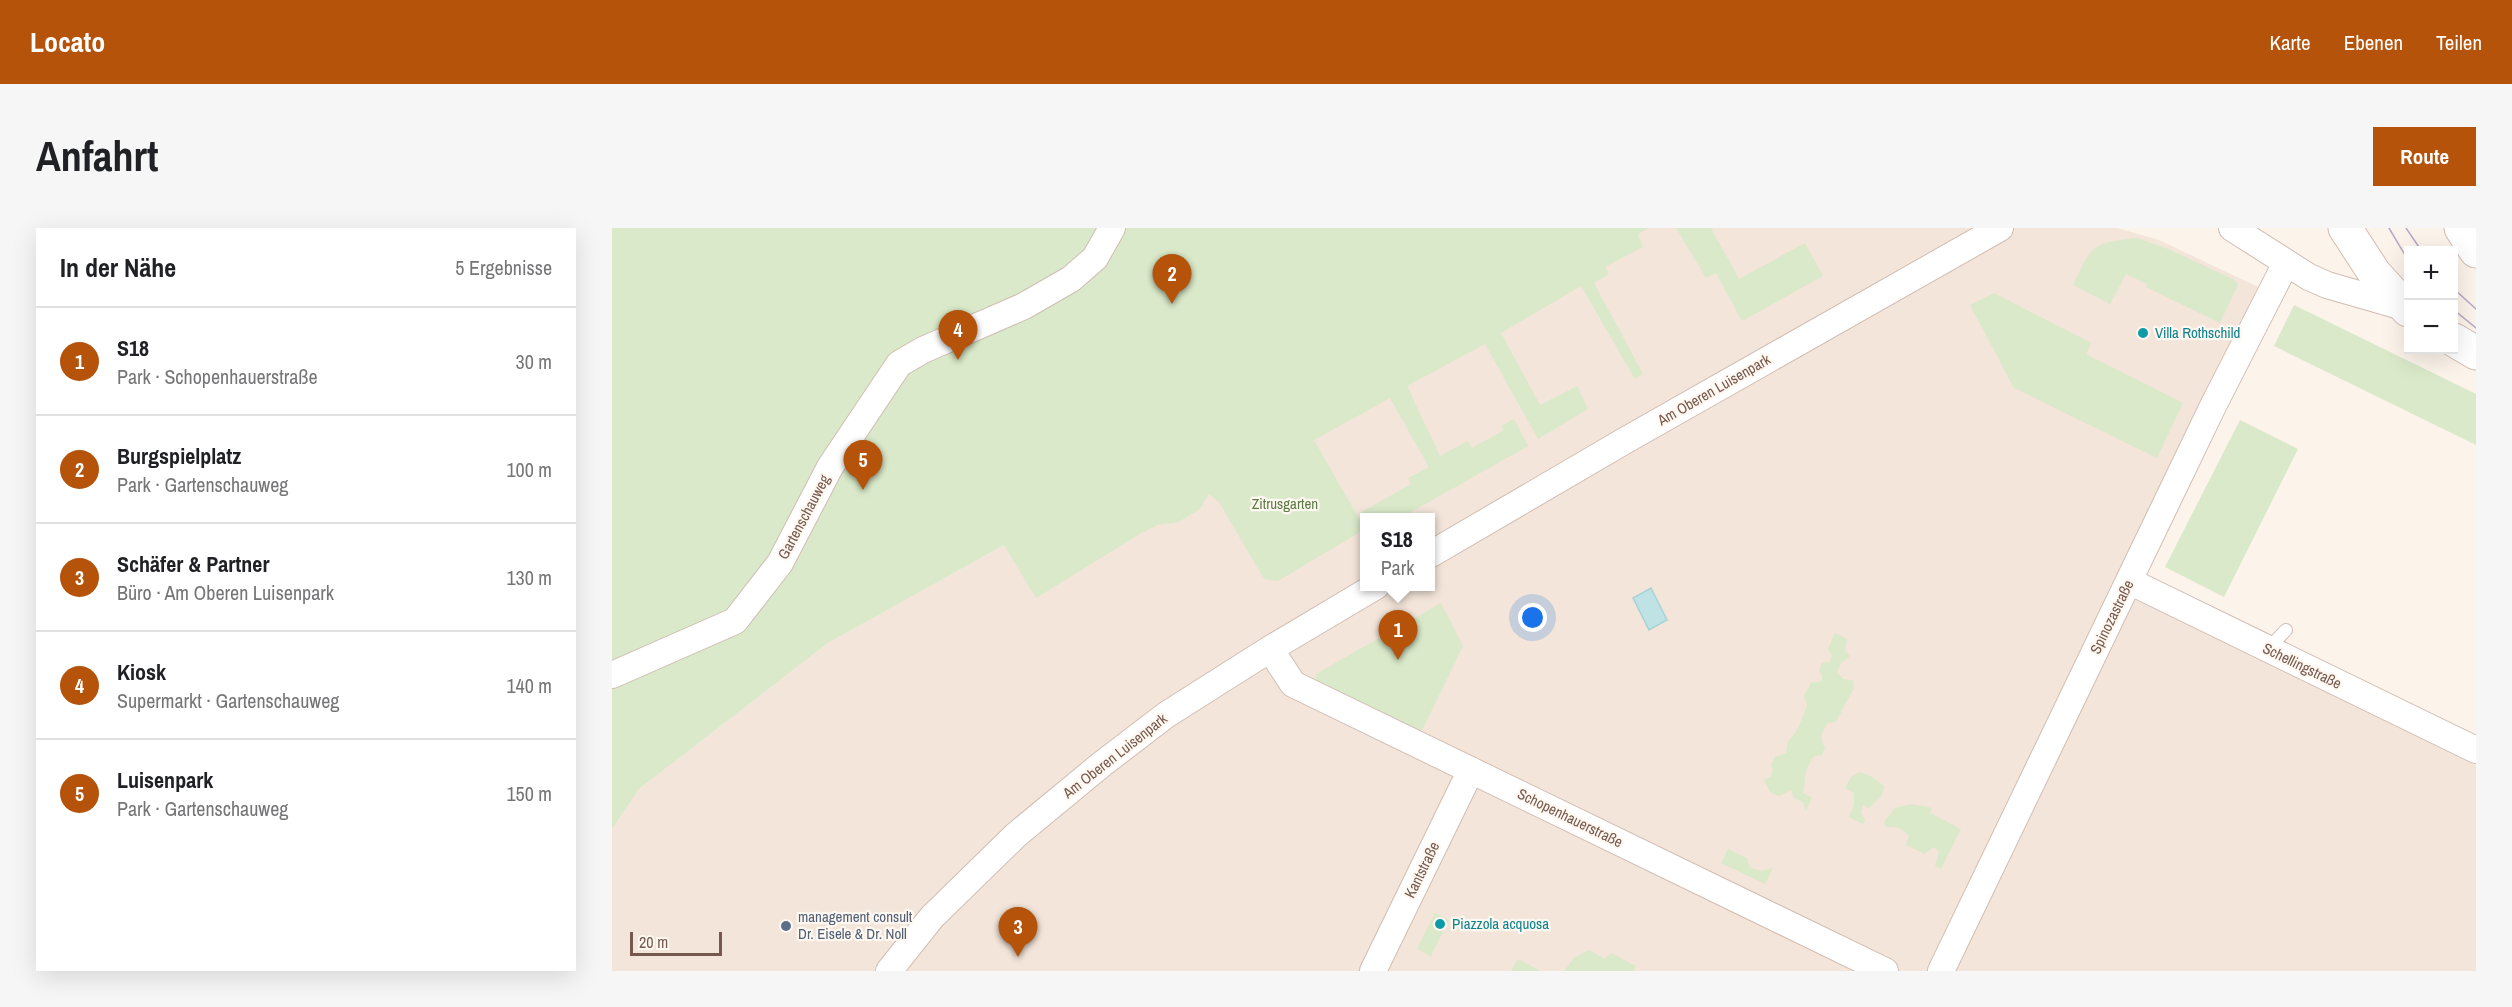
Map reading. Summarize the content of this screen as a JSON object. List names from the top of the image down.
{
  "streets": {
    "street": [
      "Am Oberen Luisenpark",
      "Gartenschauweg",
      "Spinozastraße",
      "Schellingstraße",
      "Schopenhauerstraße",
      "Kantstraße"
    ]
  },
  "crossings": [
    ["Am Oberen Luisenpark", "Schopenhauerstraße"],
    ["Spinozastraße", "Schellingstraße"],
    ["Schopenhauerstraße", "Kantstraße"]
  ],
  "parks": ["Zitrusgarten"],
  "places": ["Villa Rothschild", "Piazzola acquosa", "management consult Dr. Eisele & Dr. Noll"],
  "scale_bar": "20 m",
  "page": {
    "header": "Locato",
    "nav": ["Karte", "Ebenen", "Teilen"],
    "buttons": "Route",
    "title": "Anfahrt",
    "heading": ["In der Nähe", "5 Ergebnisse"],
    "map_buttons": ["+", "−"],
    "pins": [
      "2",
      "4",
      "5",
      "1",
      "3"
    ],
    "list": [
      {
        "mark": "1",
        "name": "S18",
        "note": "Park · Schopenhauerstraße",
        "value": "30 m"
      },
      {
        "mark": "2",
        "name": "Burgspielplatz",
        "note": "Park · Gartenschauweg",
        "value": "100 m"
      },
      {
        "mark": "3",
        "name": "Schäfer & Partner",
        "note": "Büro · Am Oberen Luisenpark",
        "value": "130 m"
      },
      {
        "mark": "4",
        "name": "Kiosk",
        "note": "Supermarkt · Gartenschauweg",
        "value": "140 m"
      },
      {
        "mark": "5",
        "name": "Luisenpark",
        "note": "Park · Gartenschauweg",
        "value": "150 m"
      }
    ],
    "popup": ["S18", "Park"],
    "scale": "20 m"
  }
}
